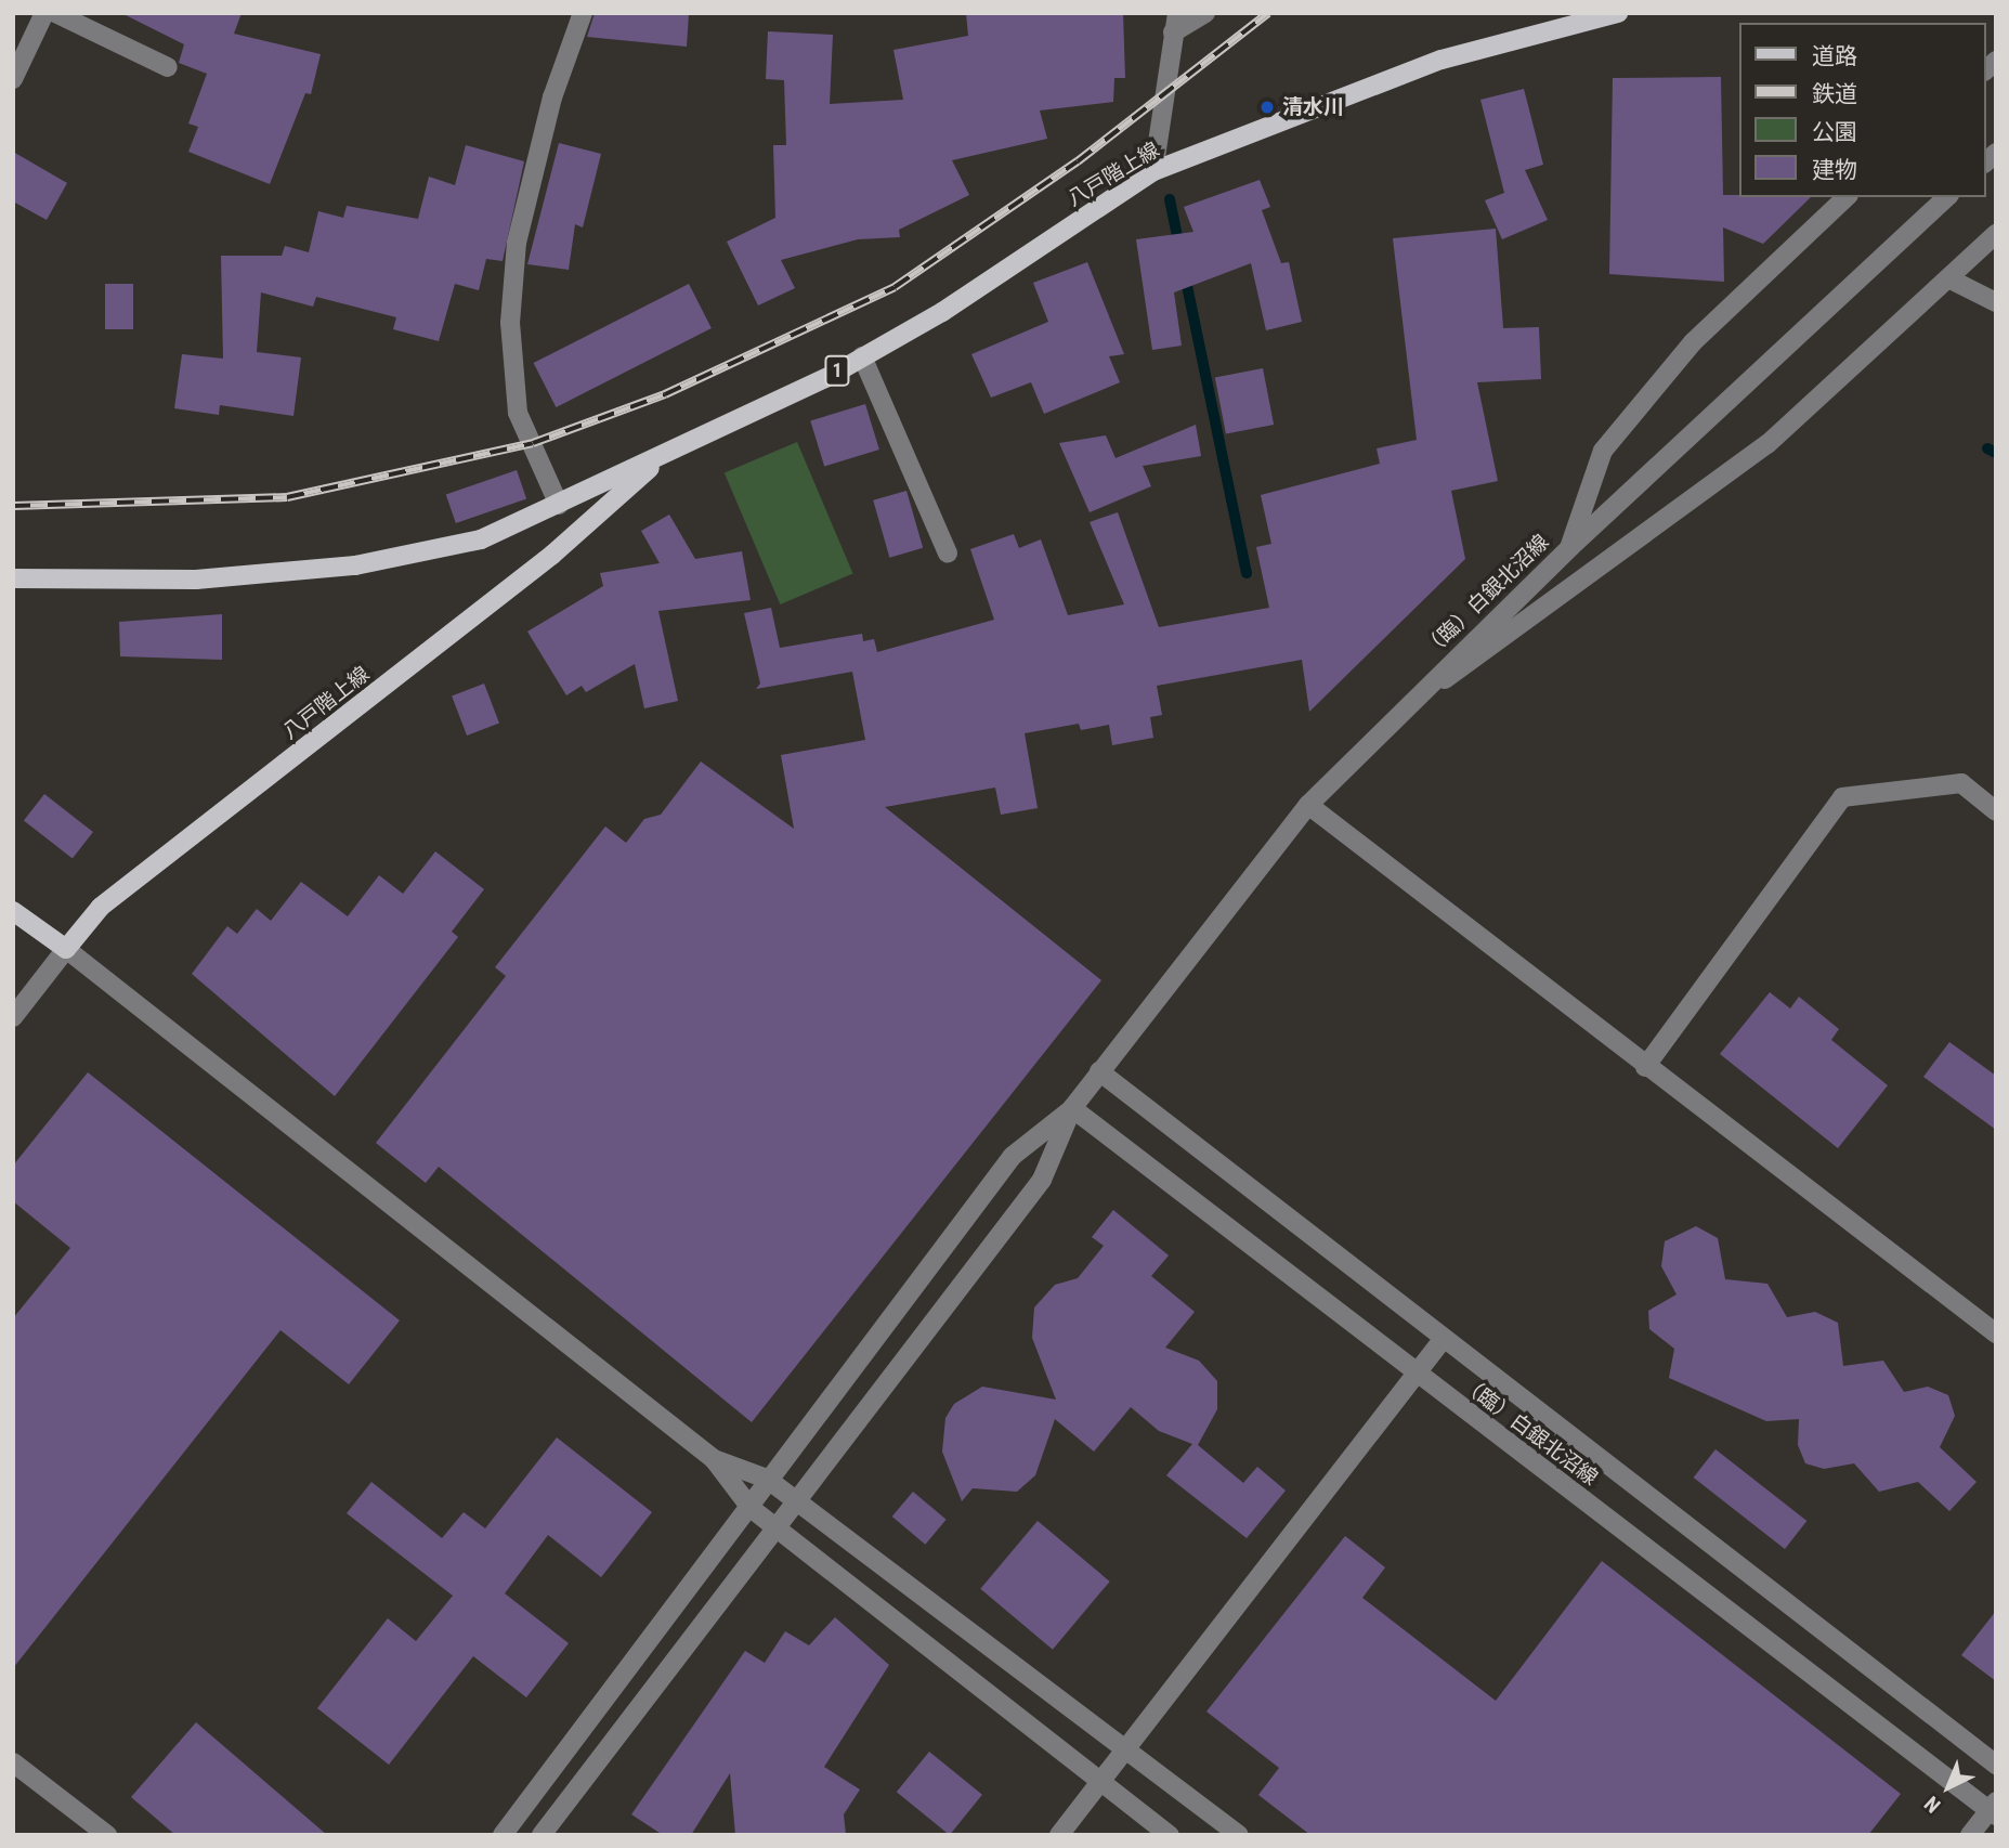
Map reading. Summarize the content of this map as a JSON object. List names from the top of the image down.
{
  "streets": {
    "main road": ["八戸階上線", "1"],
    "street": ["（臨）白銀北沼線"]
  },
  "places": ["清水川"],
  "legend": [
    "道路",
    "鉄道",
    "公園",
    "建物"
  ],
  "north": "bottom left"
}
